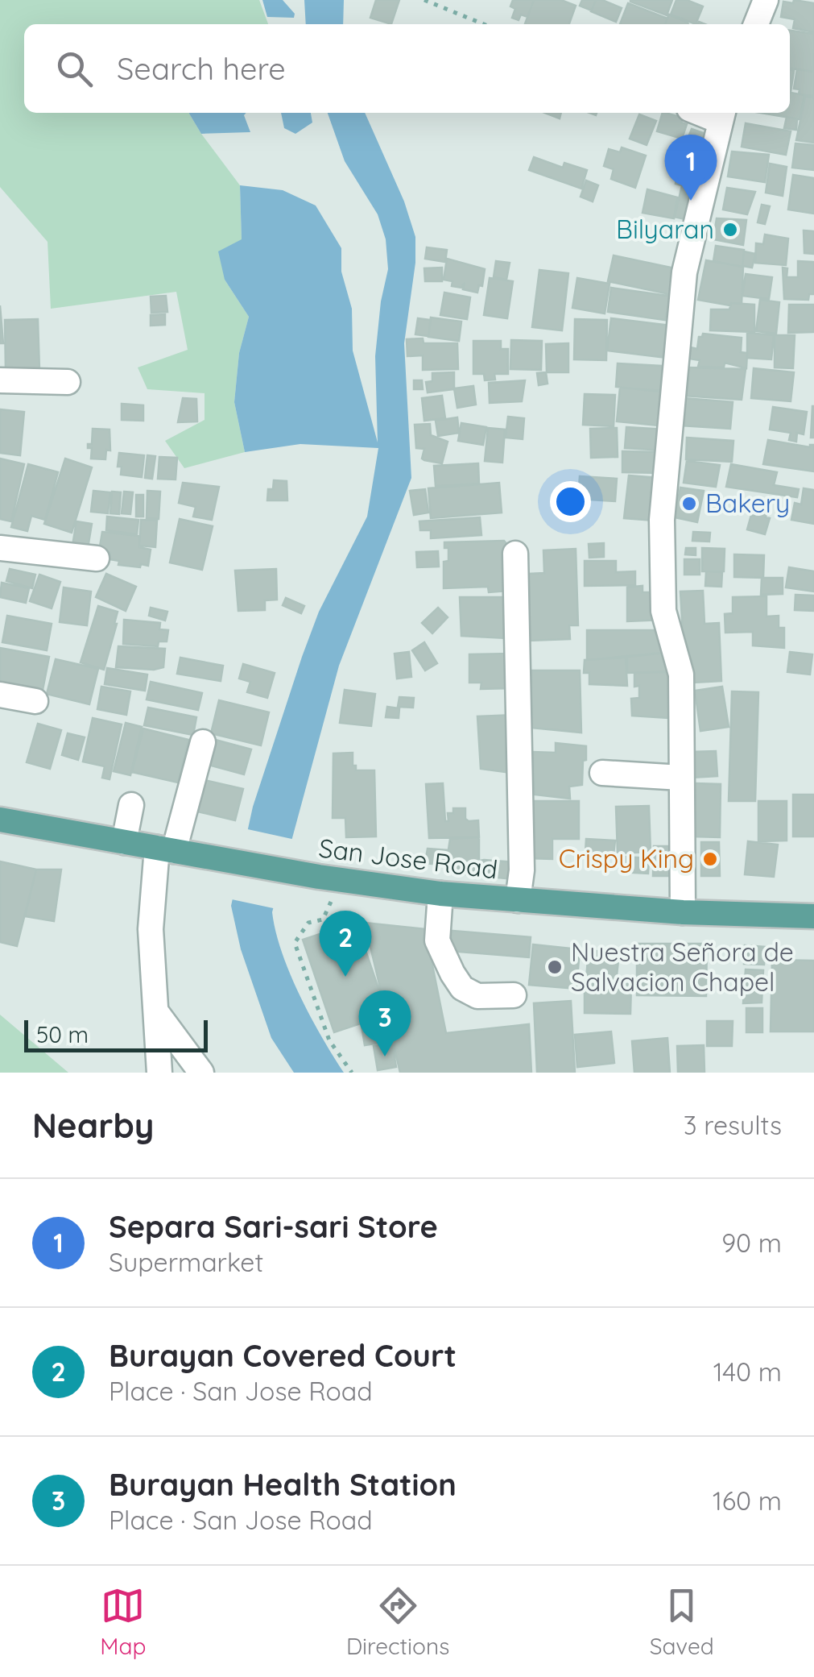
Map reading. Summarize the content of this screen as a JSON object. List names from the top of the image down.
{
  "streets": {
    "main road": ["San Jose Road"]
  },
  "places": [
    "Bilyaran",
    "Bakery",
    "Crispy King",
    "Nuestra Señora de Salvacion Chapel"
  ],
  "scale_bar": "50 m",
  "page": {
    "search": "Search here",
    "pins": ["1", "2", "3"],
    "scale": "50 m",
    "heading": ["Nearby", "3 results"],
    "list": [
      {
        "mark": "1",
        "name": "Separa Sari-sari Store",
        "note": "Supermarket",
        "value": "90 m"
      },
      {
        "mark": "2",
        "name": "Burayan Covered Court",
        "note": "Place · San Jose Road",
        "value": "140 m"
      },
      {
        "mark": "3",
        "name": "Burayan Health Station",
        "note": "Place · San Jose Road",
        "value": "160 m"
      }
    ],
    "nav": ["Map", "Directions", "Saved"]
  }
}
